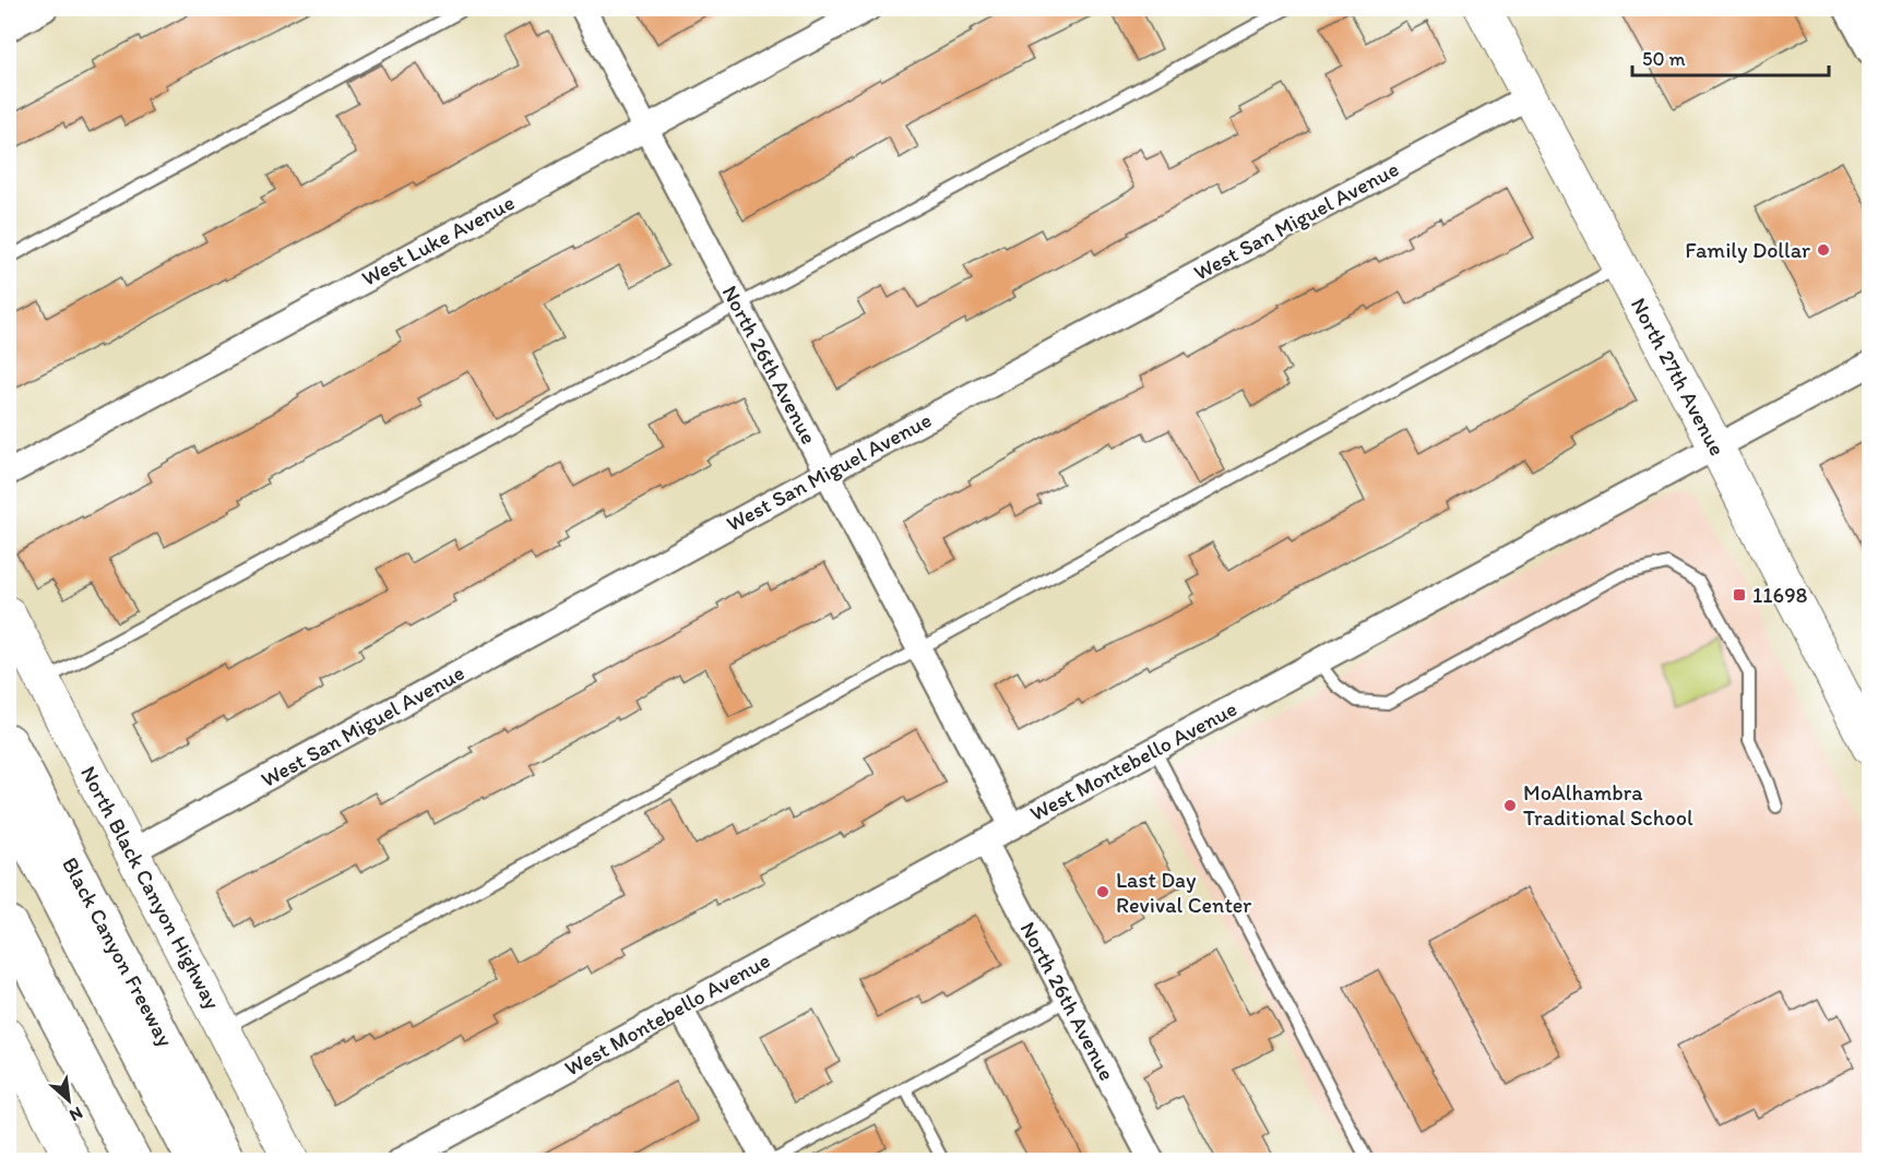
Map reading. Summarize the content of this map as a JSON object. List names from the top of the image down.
{
  "streets": {
    "highway": ["Black Canyon Freeway"],
    "main road": ["North 27th Avenue", "North Black Canyon Highway"],
    "street": [
      "West San Miguel Avenue",
      "West Luke Avenue",
      "North 26th Avenue",
      "West Montebello Avenue"
    ]
  },
  "crossings": [
    ["West San Miguel Avenue", "North 26th Avenue"],
    ["West San Miguel Avenue", "North 27th Avenue"],
    ["West San Miguel Avenue", "North Black Canyon Highway"],
    ["West Luke Avenue", "North 26th Avenue"],
    ["North 26th Avenue", "West Montebello Avenue"],
    ["North 27th Avenue", "West Montebello Avenue"]
  ],
  "places": {
    "other": ["Family Dollar", "MoAlhambra Traditional School", "Last Day Revival Center"],
    "transit": ["11698"]
  },
  "scale_bar": "50 m",
  "north": "bottom right"
}
